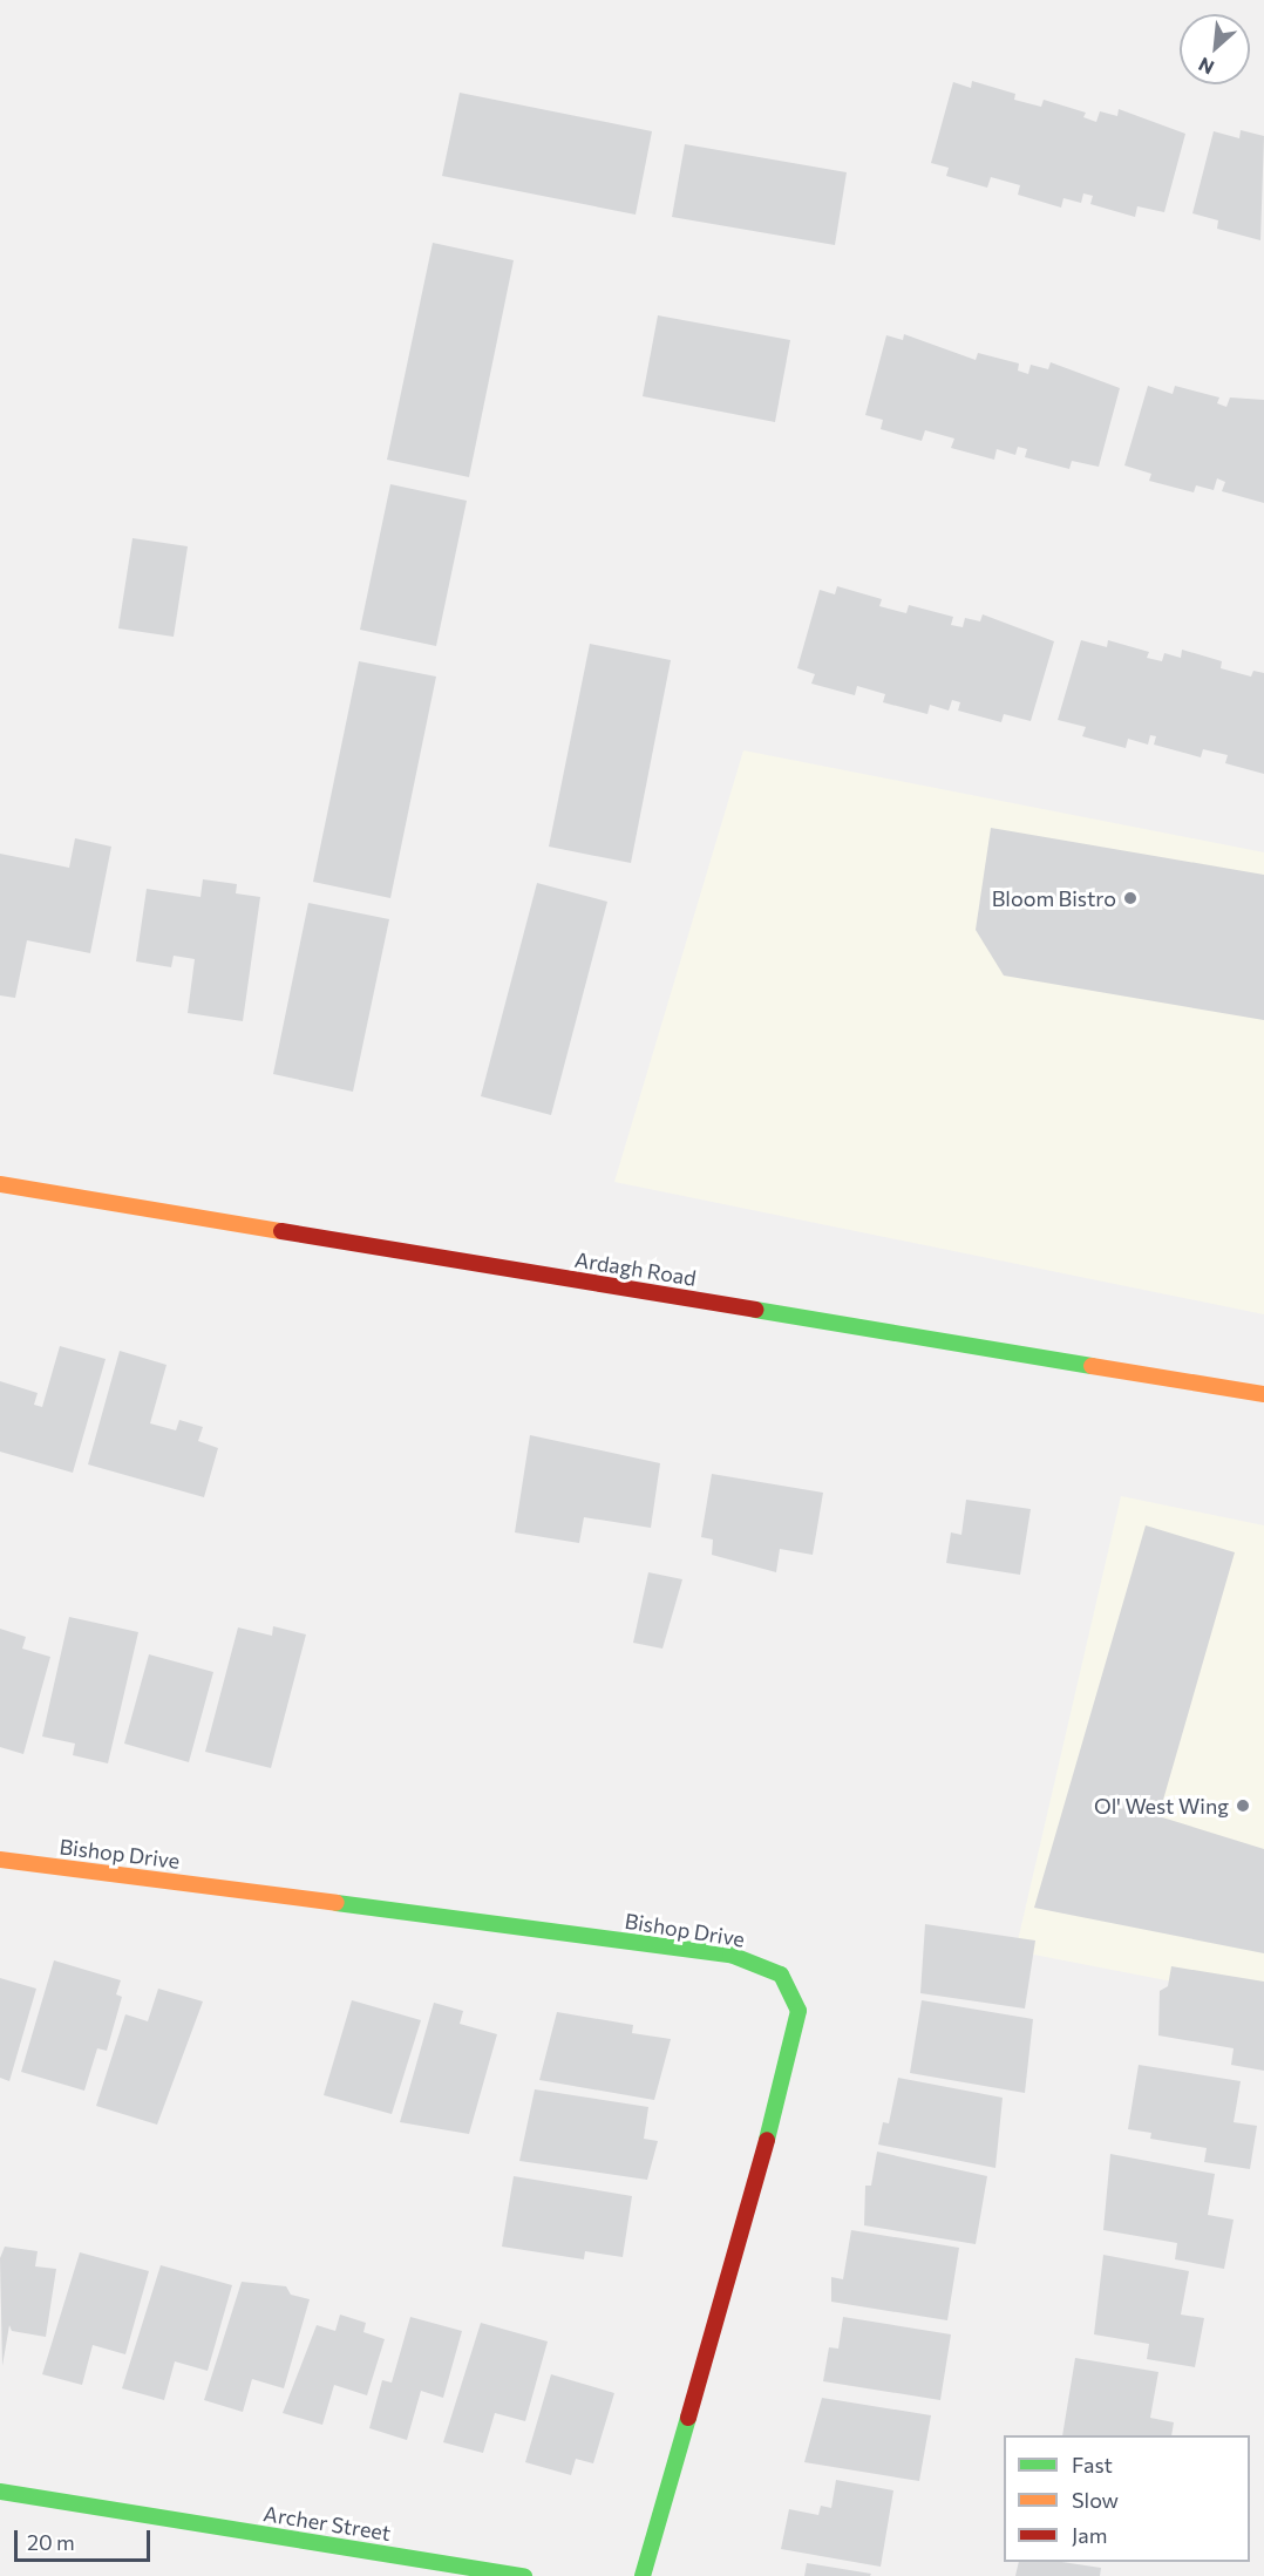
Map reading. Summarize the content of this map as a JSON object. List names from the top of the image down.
{
  "streets": {
    "street": ["Ardagh Road", "Bishop Drive", "Archer Street"]
  },
  "places": ["Bloom Bistro", "Ol' West Wing"],
  "legend": ["Fast", "Slow", "Jam"],
  "scale_bar": "20 m",
  "north": "bottom left"
}
